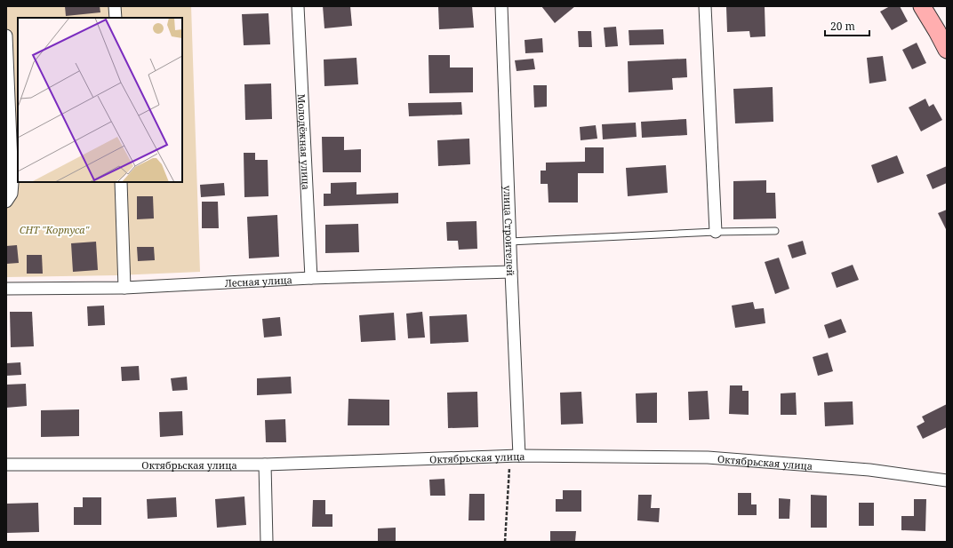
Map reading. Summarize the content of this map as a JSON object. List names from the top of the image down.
{
  "streets": {
    "street": [
      "Молодёжная улица",
      "улица Строителей",
      "Лесная улица",
      "Октябрьская улица"
    ]
  },
  "crossings": [
    ["Молодёжная улица", "Лесная улица"],
    ["улица Строителей", "Лесная улица"],
    ["улица Строителей", "Октябрьская улица"]
  ],
  "parks": ["СНТ \"Корпуса\""],
  "scale_bar": "20 m"
}
